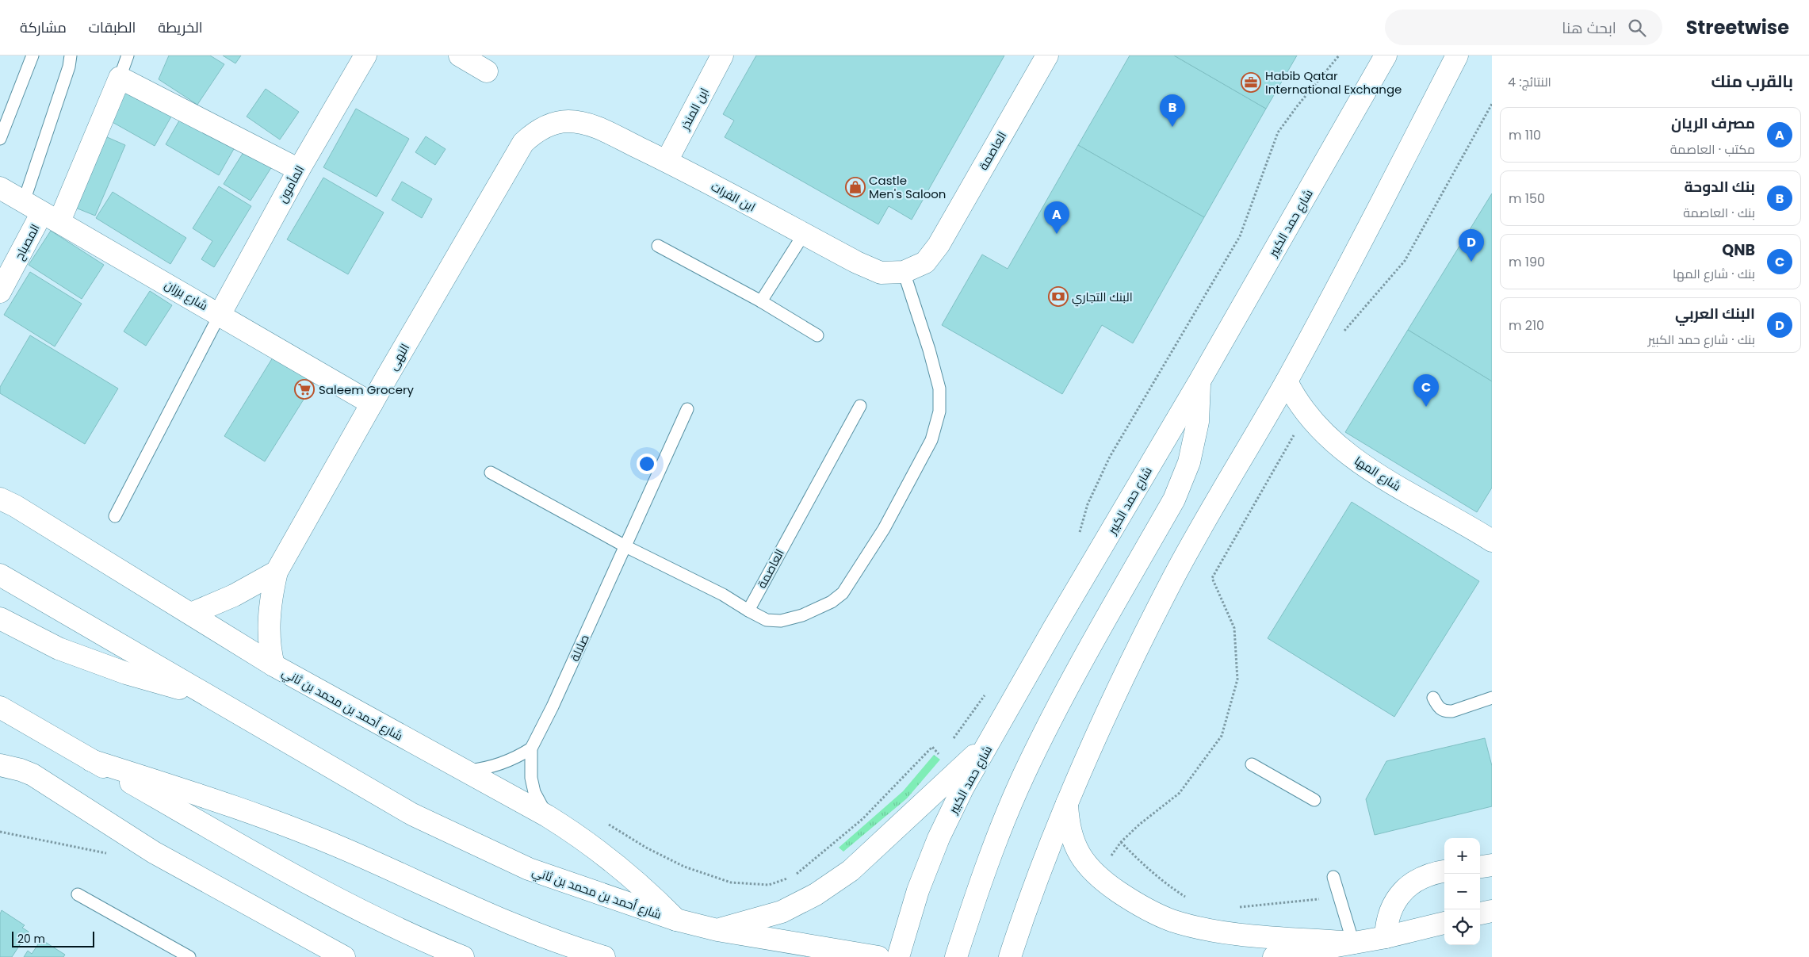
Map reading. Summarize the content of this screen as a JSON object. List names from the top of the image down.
{
  "streets": {
    "main road": [
      "ابن المنذر",
      "العاصمة",
      "المأمون",
      "ابن الفرات",
      "شارع حمد الكبير",
      "المصباح",
      "شارع برزان",
      "النهى",
      "شارع المها",
      "شارع أحمد بن محمد بن ثاني"
    ],
    "lane": ["صلالة"]
  },
  "crossings": [
    ["ابن المنذر", "ابن الفرات"],
    ["العاصمة", "ابن الفرات"],
    ["المأمون", "شارع برزان"],
    ["ابن الفرات", "النهى"],
    ["المصباح", "شارع برزان"],
    ["شارع برزان", "النهى"],
    ["النهى", "شارع أحمد بن محمد بن ثاني"],
    ["صلالة", "شارع أحمد بن محمد بن ثاني"]
  ],
  "places": {
    "office": ["Habib Qatar International Exchange"],
    "shop": ["Castle Men's Saloon"],
    "bank": ["البنك التجاري"],
    "supermarket": ["Saleem Grocery"]
  },
  "scale_bar": "20 m",
  "page": {
    "header": "Streetwise",
    "search": "ابحث هنا",
    "nav": ["الخريطة", "الطبقات", "مشاركة"],
    "heading": ["بالقرب منك", "النتائج: 4"],
    "pins": [
      "B",
      "A",
      "D",
      "C"
    ],
    "list": [
      {
        "mark": "A",
        "name": "مصرف الريان",
        "note": "مكتب · العاصمة",
        "value": "110 m"
      },
      {
        "mark": "B",
        "name": "بنك الدوحة",
        "note": "بنك · العاصمة",
        "value": "150 m"
      },
      {
        "mark": "C",
        "name": "QNB",
        "note": "بنك · شارع المها",
        "value": "190 m"
      },
      {
        "mark": "D",
        "name": "البنك العربي",
        "note": "بنك · شارع حمد الكبير",
        "value": "210 m"
      }
    ],
    "map_buttons": ["+", "−"],
    "scale": "20 m"
  }
}
